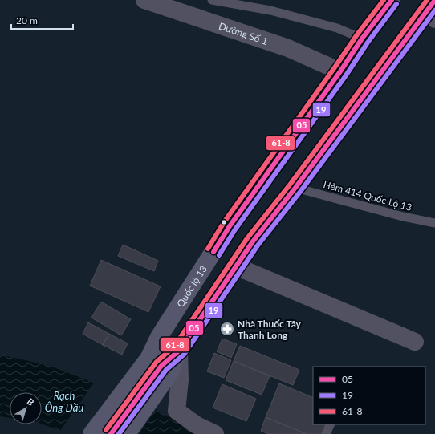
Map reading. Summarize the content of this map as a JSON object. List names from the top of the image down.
{
  "streets": {
    "highway": ["Quốc lộ 13"],
    "street": ["Đường Số 1"],
    "lane": ["Hẻm 414 Quốc Lộ 13"]
  },
  "crossings": [
    ["Đường Số 1", "Quốc lộ 13"],
    ["Hẻm 414 Quốc Lộ 13", "Quốc lộ 13"]
  ],
  "water": ["Rạch Ông Đầu"],
  "places": {
    "pharmacy": ["Nhà Thuốc Tây Thanh Long"]
  },
  "lines": ["transit line 05", "transit line 61-8", "transit line 19"],
  "legend": ["05", "19", "61-8"],
  "scale_bar": "20 m",
  "north": "top right"
}
